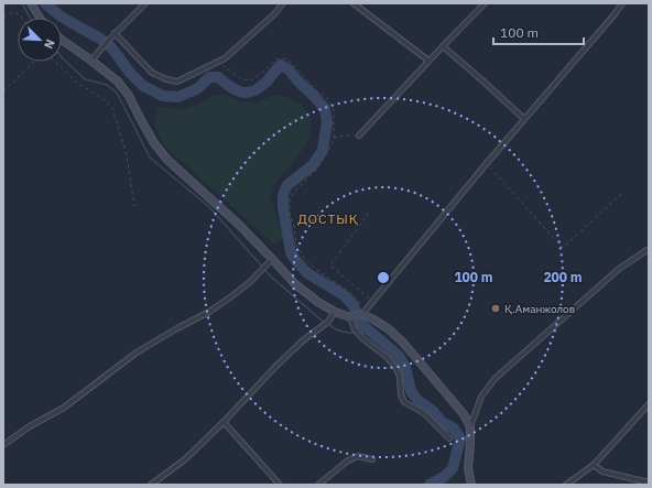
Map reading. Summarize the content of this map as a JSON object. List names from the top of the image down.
{
  "districts": ["ДОСТЫҚ"],
  "places": ["Қ.Аманжолов"],
  "scale_bar": "100 m",
  "north": "bottom right",
  "rings": ["100 m", "200 m"]
}
